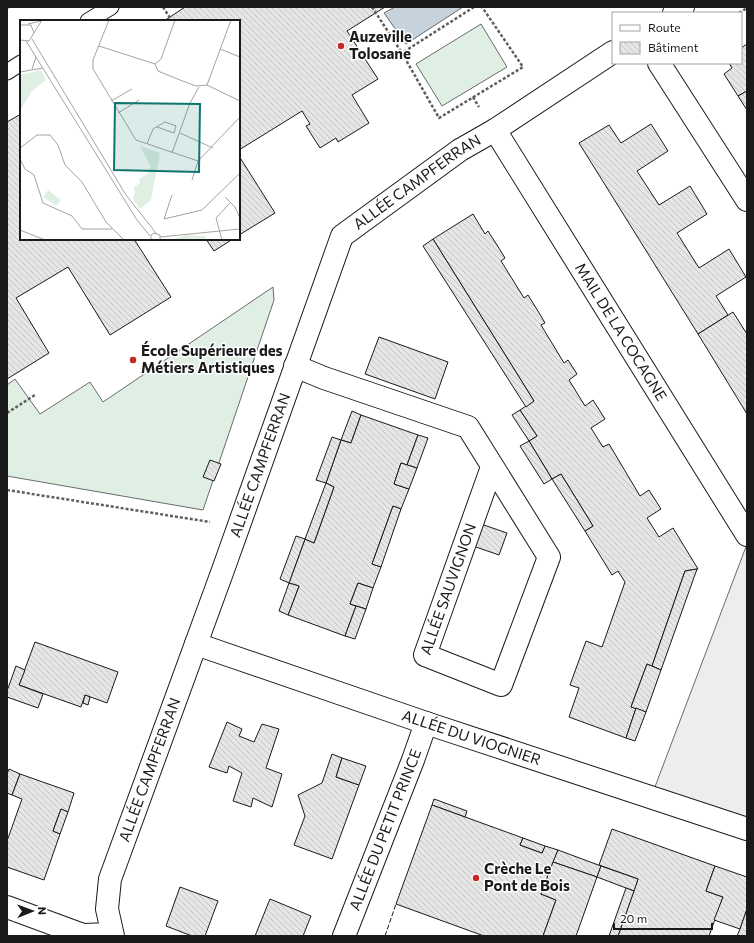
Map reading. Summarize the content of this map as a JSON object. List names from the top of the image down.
{
  "streets": {
    "street": [
      "ALLÉE CAMPFERRAN",
      "MAIL DE LA COCAGNE",
      "ALLÉE SAUVIGNON",
      "ALLÉE DU VIOGNIER",
      "ALLÉE DU PETIT PRINCE"
    ]
  },
  "crossings": [
    ["ALLÉE CAMPFERRAN", "MAIL DE LA COCAGNE"],
    ["ALLÉE CAMPFERRAN", "ALLÉE SAUVIGNON"],
    ["ALLÉE CAMPFERRAN", "ALLÉE DU VIOGNIER"],
    ["ALLÉE DU VIOGNIER", "ALLÉE DU PETIT PRINCE"]
  ],
  "places": ["Auzeville Tolosane", "École Supérieure des Métiers Artistiques", "Crèche Le Pont de Bois"],
  "legend": ["Route", "Bâtiment"],
  "scale_bar": "20 m",
  "north": "right"
}
